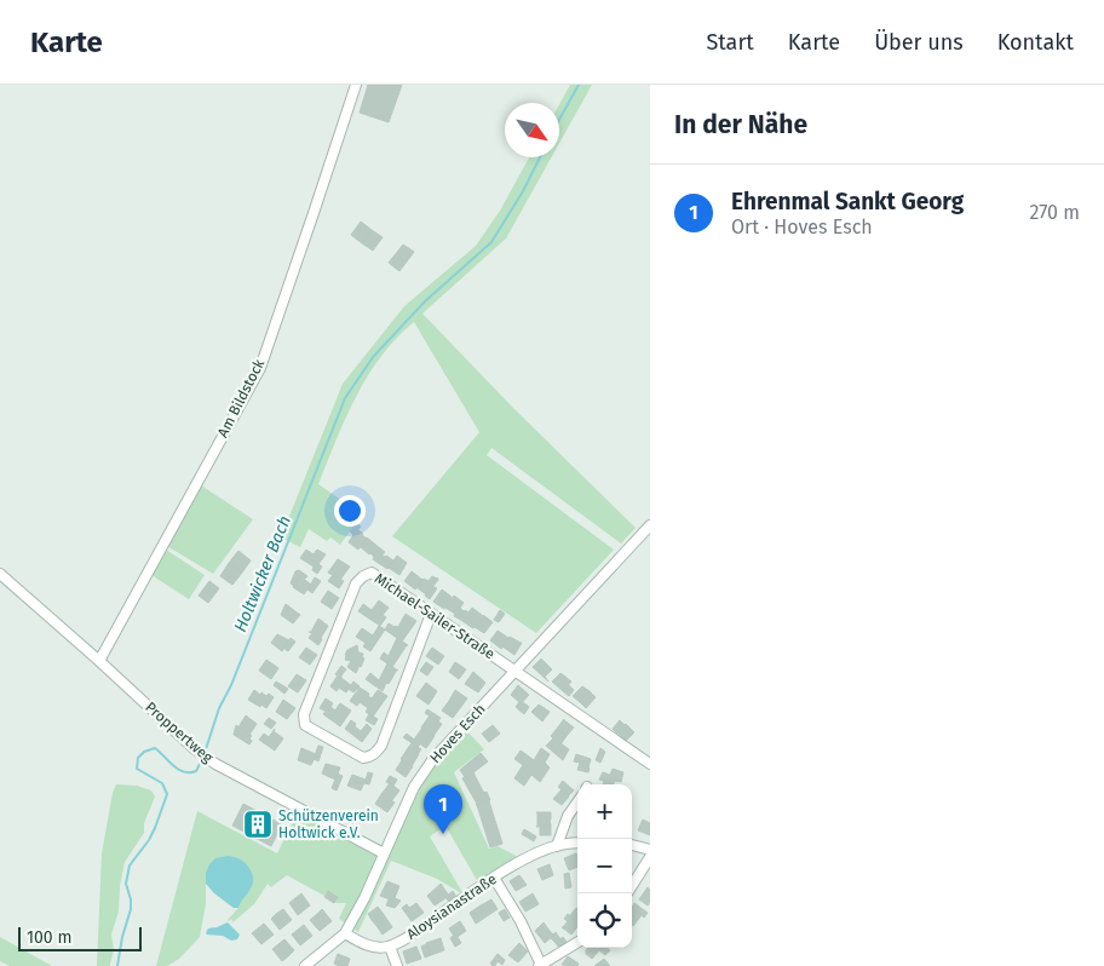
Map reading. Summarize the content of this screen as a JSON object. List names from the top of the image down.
{
  "streets": {
    "street": [
      "Am Bildstock",
      "Michael-Sailer-Straße",
      "Proppertweg",
      "Hoves Esch",
      "Aloysianastraße"
    ]
  },
  "crossings": [
    ["Am Bildstock", "Proppertweg"],
    ["Michael-Sailer-Straße", "Hoves Esch"],
    ["Proppertweg", "Hoves Esch"],
    ["Hoves Esch", "Aloysianastraße"]
  ],
  "water": ["Holtwicker Bach"],
  "places": {
    "building": ["Schützenverein Holtwick e.V."]
  },
  "scale_bar": "100 m",
  "north": "bottom right",
  "page": {
    "header": "Karte",
    "nav": [
      "Start",
      "Karte",
      "Über uns",
      "Kontakt"
    ],
    "heading": "In der Nähe",
    "list": [
      {
        "mark": "1",
        "name": "Ehrenmal Sankt Georg",
        "note": "Ort · Hoves Esch",
        "value": "270 m"
      }
    ],
    "map_buttons": ["+", "−"],
    "pins": "1",
    "scale": "100 m"
  }
}
